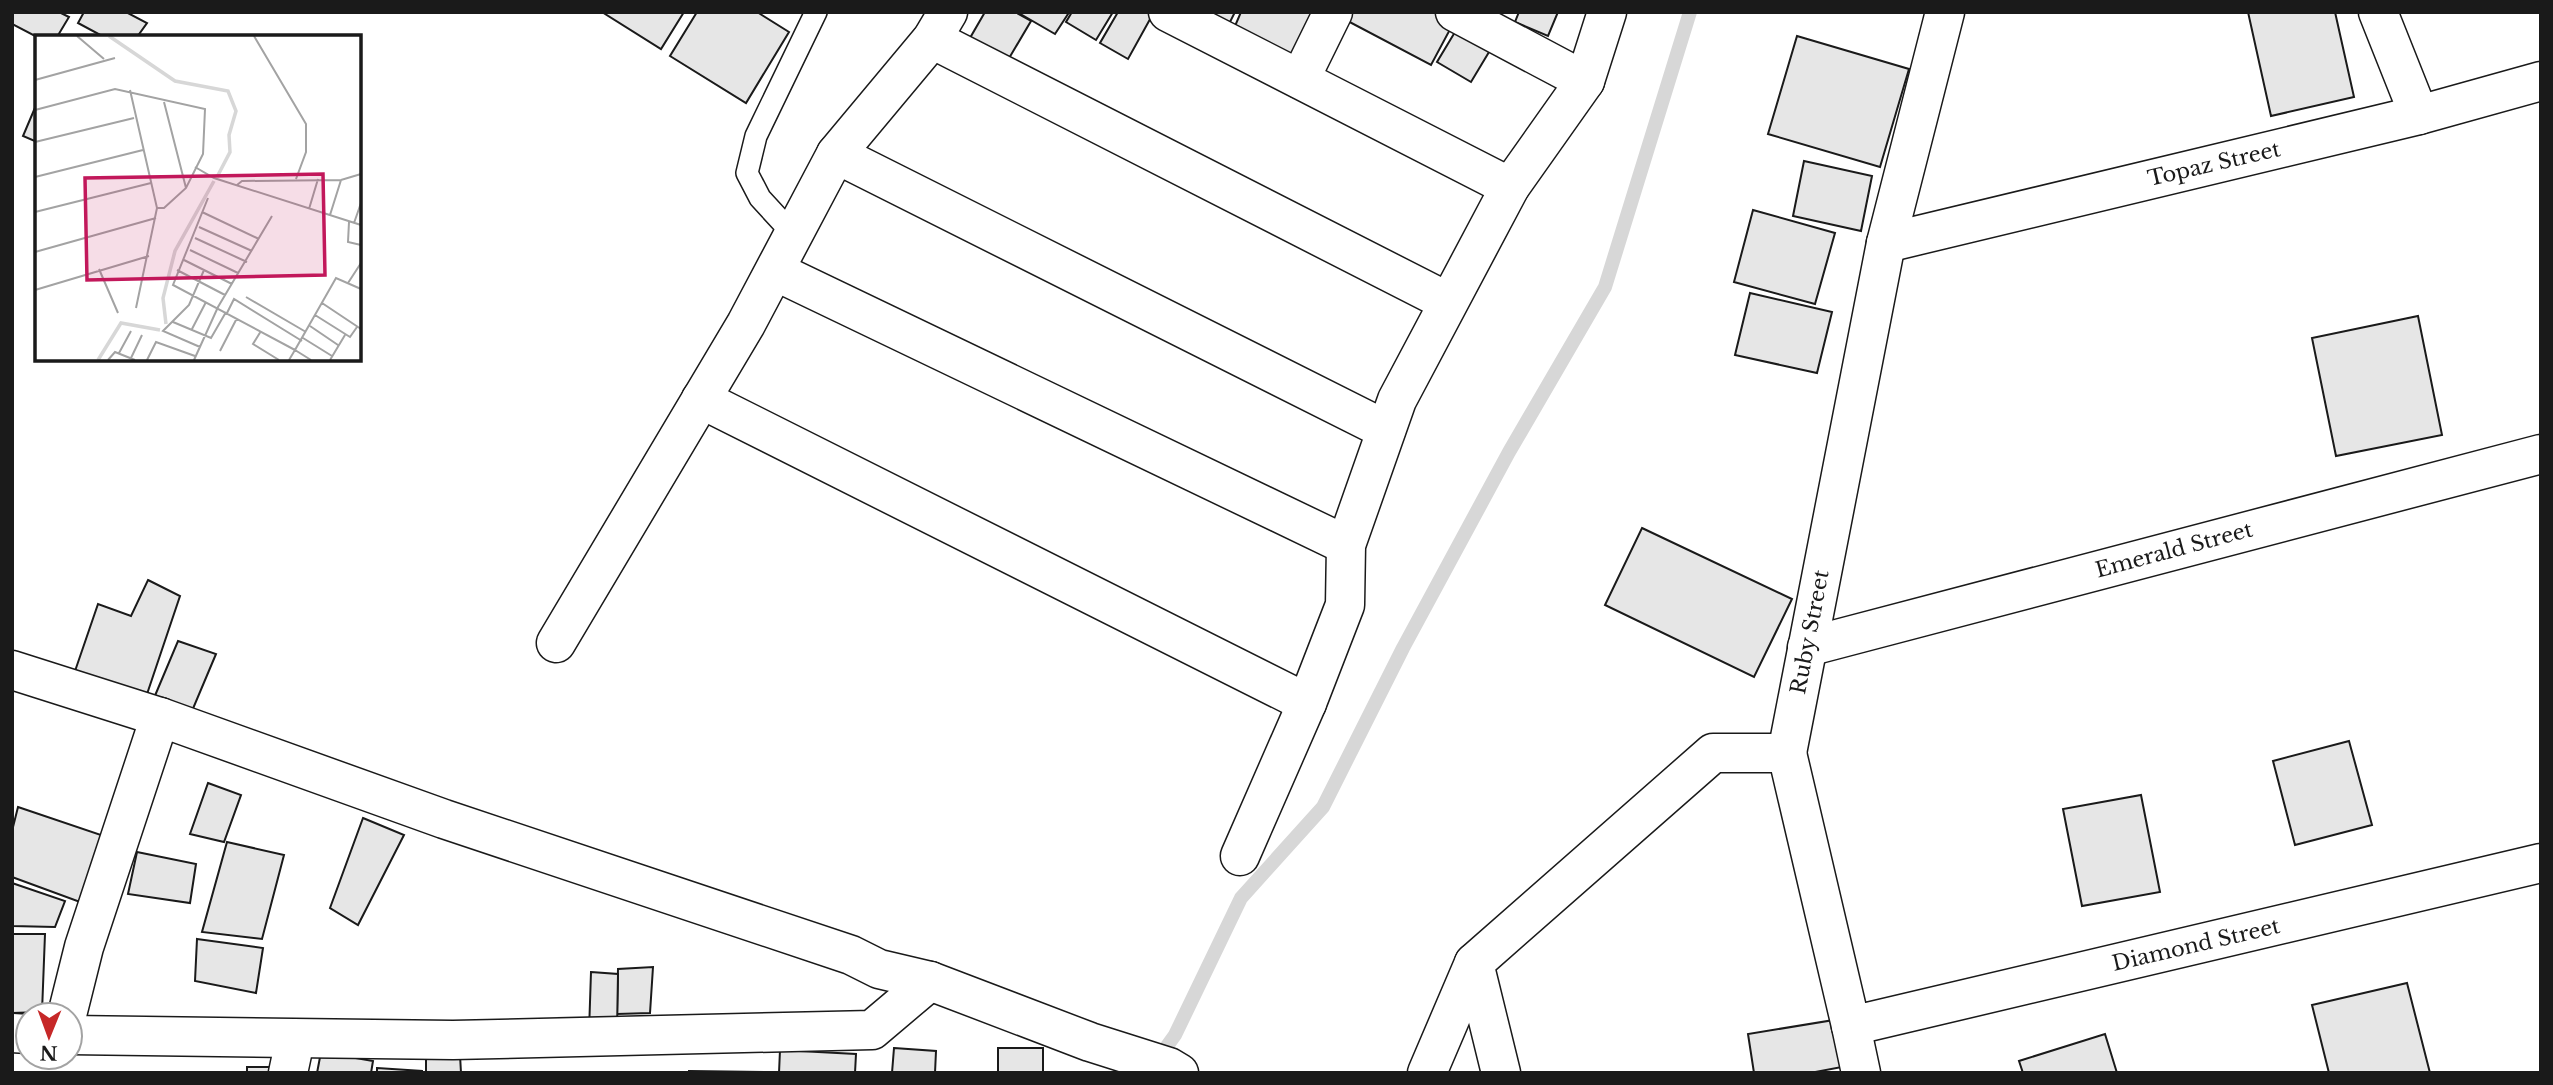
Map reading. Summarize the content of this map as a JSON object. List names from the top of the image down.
{
  "streets": {
    "street": [
      "Topaz Street",
      "Emerald Street",
      "Ruby Street",
      "Diamond Street"
    ]
  },
  "crossings": [
    ["Topaz Street", "Ruby Street"],
    ["Emerald Street", "Ruby Street"]
  ],
  "north": "bottom"
}
